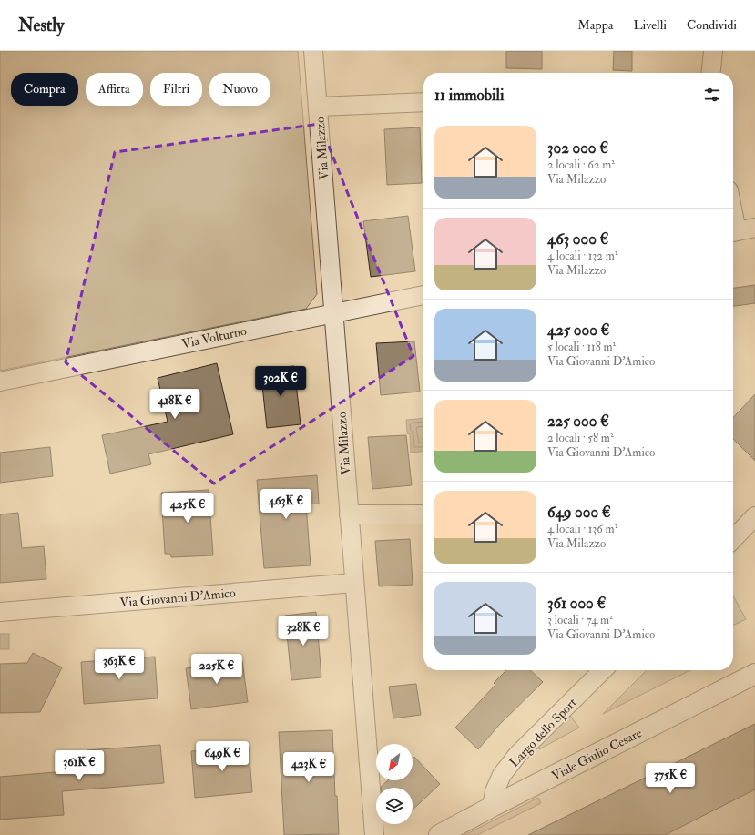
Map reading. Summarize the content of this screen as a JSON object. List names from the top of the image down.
{
  "streets": {
    "street": [
      "Via Milazzo",
      "Via Volturno",
      "Via Giovanni D'Amico",
      "Largo dello Sport",
      "Viale Giulio Cesare"
    ]
  },
  "crossings": [
    ["Via Milazzo", "Via Volturno"],
    ["Via Milazzo", "Via Giovanni D'Amico"],
    ["Largo dello Sport", "Viale Giulio Cesare"]
  ],
  "north": "bottom left",
  "page": {
    "header": "Nestly",
    "nav": ["Mappa", "Livelli", "Condividi"],
    "chip": [
      "Compra",
      "Affitta",
      "Filtri",
      "Nuovo"
    ],
    "heading": "11 immobili",
    "list": [
      {
        "name": "302 000 €",
        "note": "2 locali · 62 m² · Via Milazzo"
      },
      {
        "name": "463 000 €",
        "note": "4 locali · 132 m² · Via Milazzo"
      },
      {
        "name": "425 000 €",
        "note": "5 locali · 118 m² · Via Giovanni D'Amico"
      },
      {
        "name": "225 000 €",
        "note": "2 locali · 58 m² · Via Giovanni D'Amico"
      },
      {
        "name": "649 000 €",
        "note": "4 locali · 136 m² · Via Milazzo"
      },
      {
        "name": "361 000 €",
        "note": "3 locali · 74 m² · Via Giovanni D'Amico"
      }
    ],
    "price": [
      "302K €",
      "418K €",
      "463K €",
      "425K €",
      "328K €",
      "363K €",
      "225K €",
      "649K €",
      "361K €",
      "423K €",
      "375K €"
    ]
  }
}
